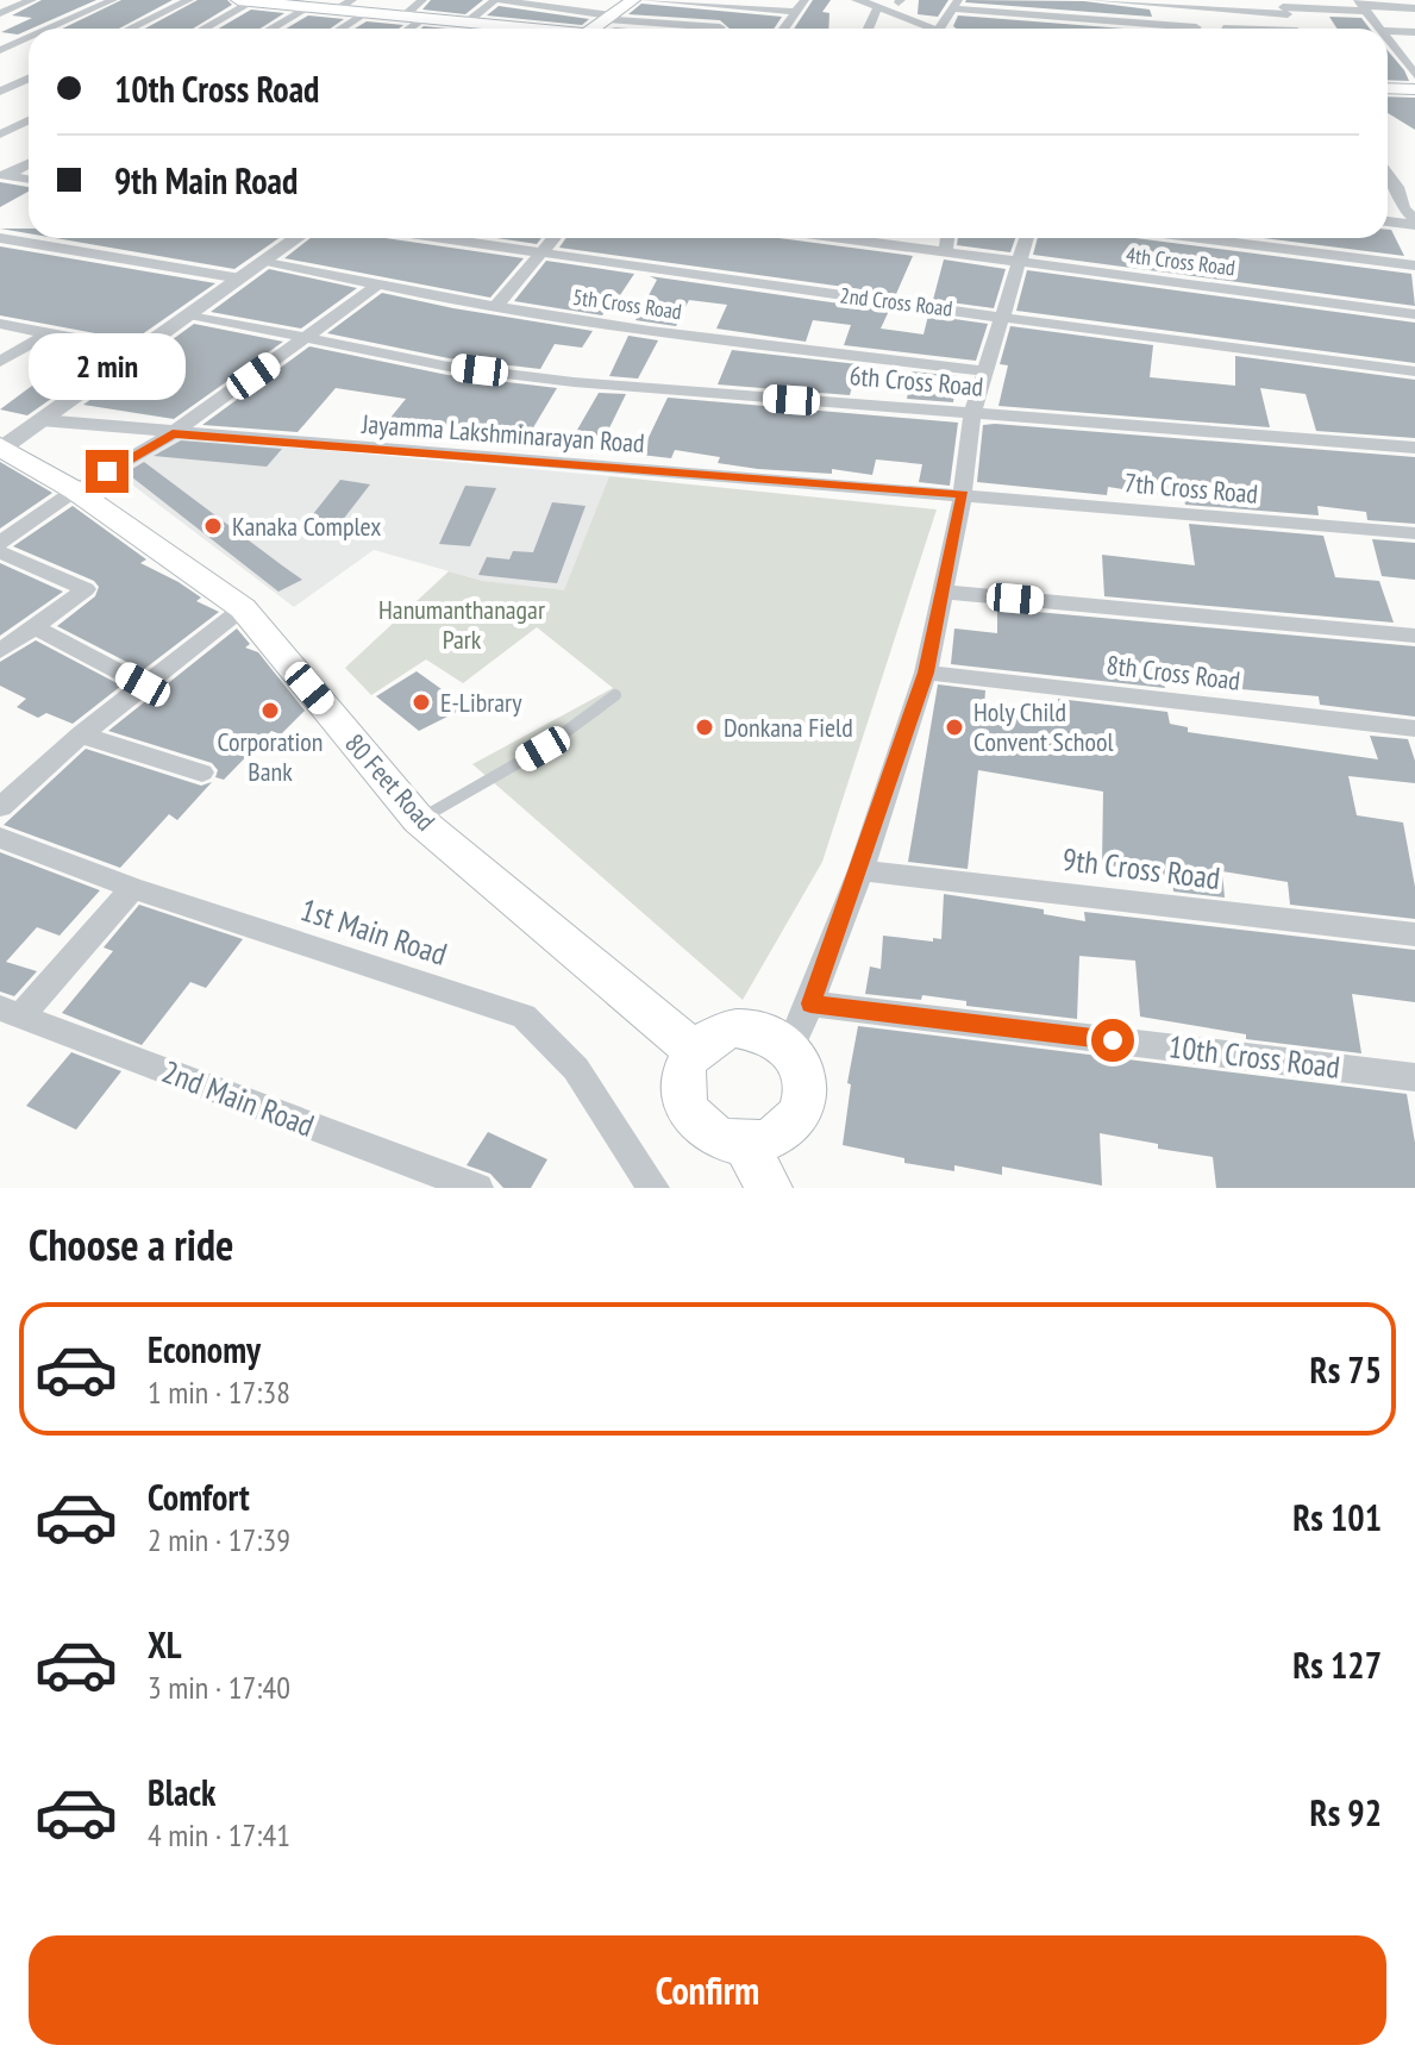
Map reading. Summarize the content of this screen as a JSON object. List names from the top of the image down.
{
  "streets": {
    "main road": ["80 Feet Road"],
    "street": [
      "4th Cross Road",
      "2nd Cross Road",
      "5th Cross Road",
      "6th Cross Road",
      "Jayamma Lakshminarayan Road",
      "7th Cross Road",
      "8th Cross Road",
      "9th Cross Road",
      "1st Main Road",
      "10th Cross Road",
      "2nd Main Road"
    ]
  },
  "crossings": [
    ["Jayamma Lakshminarayan Road", "7th Cross Road"]
  ],
  "parks": ["Hanumanthanagar Park"],
  "places": [
    "Kanaka Complex",
    "E-Library",
    "Corporation Bank",
    "Donkana Field",
    "Holy Child Convent School"
  ],
  "page": {
    "banner": ["10th Cross Road", "9th Main Road"],
    "bubble": "2 min",
    "heading": "Choose a ride",
    "list": [
      {
        "name": "Economy",
        "note": "1 min · 17:38",
        "value": "Rs 75"
      },
      {
        "name": "Comfort",
        "note": "2 min · 17:39",
        "value": "Rs 101"
      },
      {
        "name": "XL",
        "note": "3 min · 17:40",
        "value": "Rs 127"
      },
      {
        "name": "Black",
        "note": "4 min · 17:41",
        "value": "Rs 92"
      }
    ],
    "buttons": "Confirm"
  }
}
